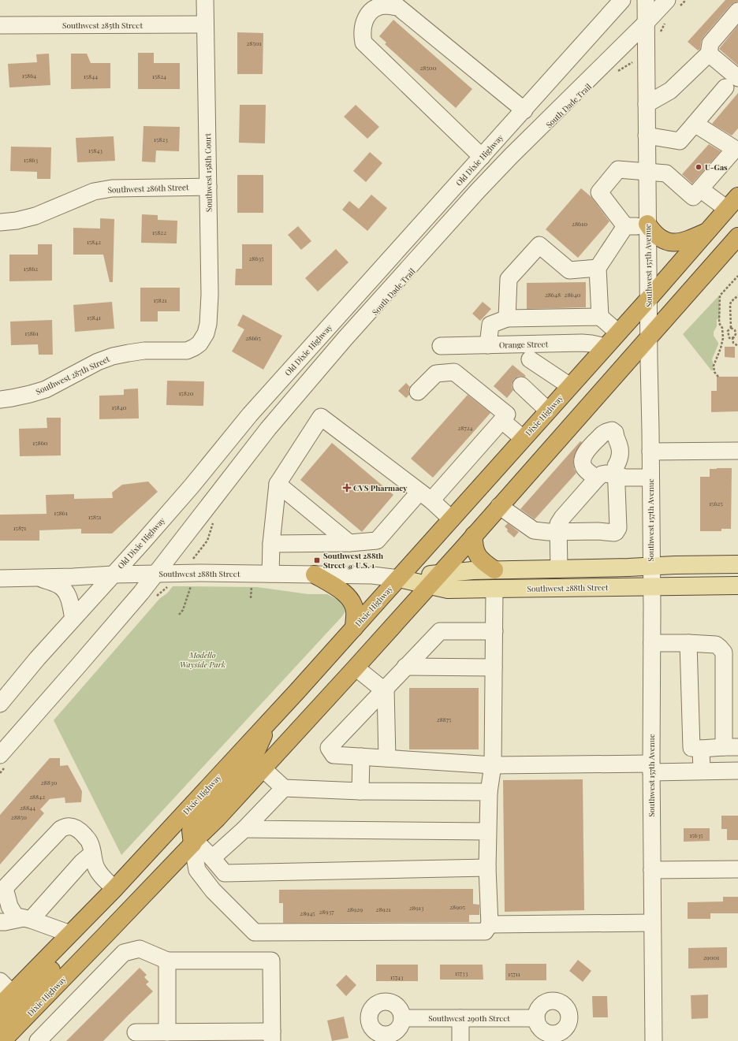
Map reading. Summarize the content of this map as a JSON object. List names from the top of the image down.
{
  "streets": {
    "highway": ["Dixie Highway"],
    "main road": ["Southwest 288th Street"],
    "street": [
      "Southwest 285th Street",
      "Old Dixie Highway",
      "Southwest 158th Court",
      "Southwest 286th Street",
      "Southwest 157th Avenue",
      "Orange Street",
      "Southwest 287th Street",
      "Southwest 290th Street"
    ]
  },
  "crossings": [
    ["Southwest 285th Street", "Southwest 158th Court"],
    ["Old Dixie Highway", "Southwest 288th Street"],
    ["Southwest 158th Court", "Southwest 286th Street"],
    ["Southwest 158th Court", "Southwest 287th Street"],
    ["Southwest 157th Avenue", "Dixie Highway"],
    ["Southwest 157th Avenue", "Southwest 288th Street"],
    ["Orange Street", "Dixie Highway"],
    ["Dixie Highway", "Southwest 288th Street"]
  ],
  "parks": ["Modello Wayside Park"],
  "places": {
    "other": ["U-Gas"],
    "health": ["CVS Pharmacy"],
    "transit": ["Southwest 288th Street @ U.S. 1"]
  },
  "house_numbers": [
    "28501",
    "28500",
    "15864",
    "15844",
    "15824",
    "15823",
    "15843",
    "15863",
    "28610",
    "15822",
    "15842",
    "28635",
    "15862",
    "28648",
    "28640",
    "15821",
    "15841",
    "15861",
    "28665",
    "15820",
    "15840",
    "28724",
    "15860",
    "15625",
    "15861",
    "15851",
    "15871",
    "28875",
    "28830",
    "28842",
    "28844",
    "28850",
    "15635",
    "28905",
    "28913",
    "28929",
    "28921",
    "28937",
    "28945",
    "29001",
    "15733",
    "15711",
    "15743"
  ]
}
